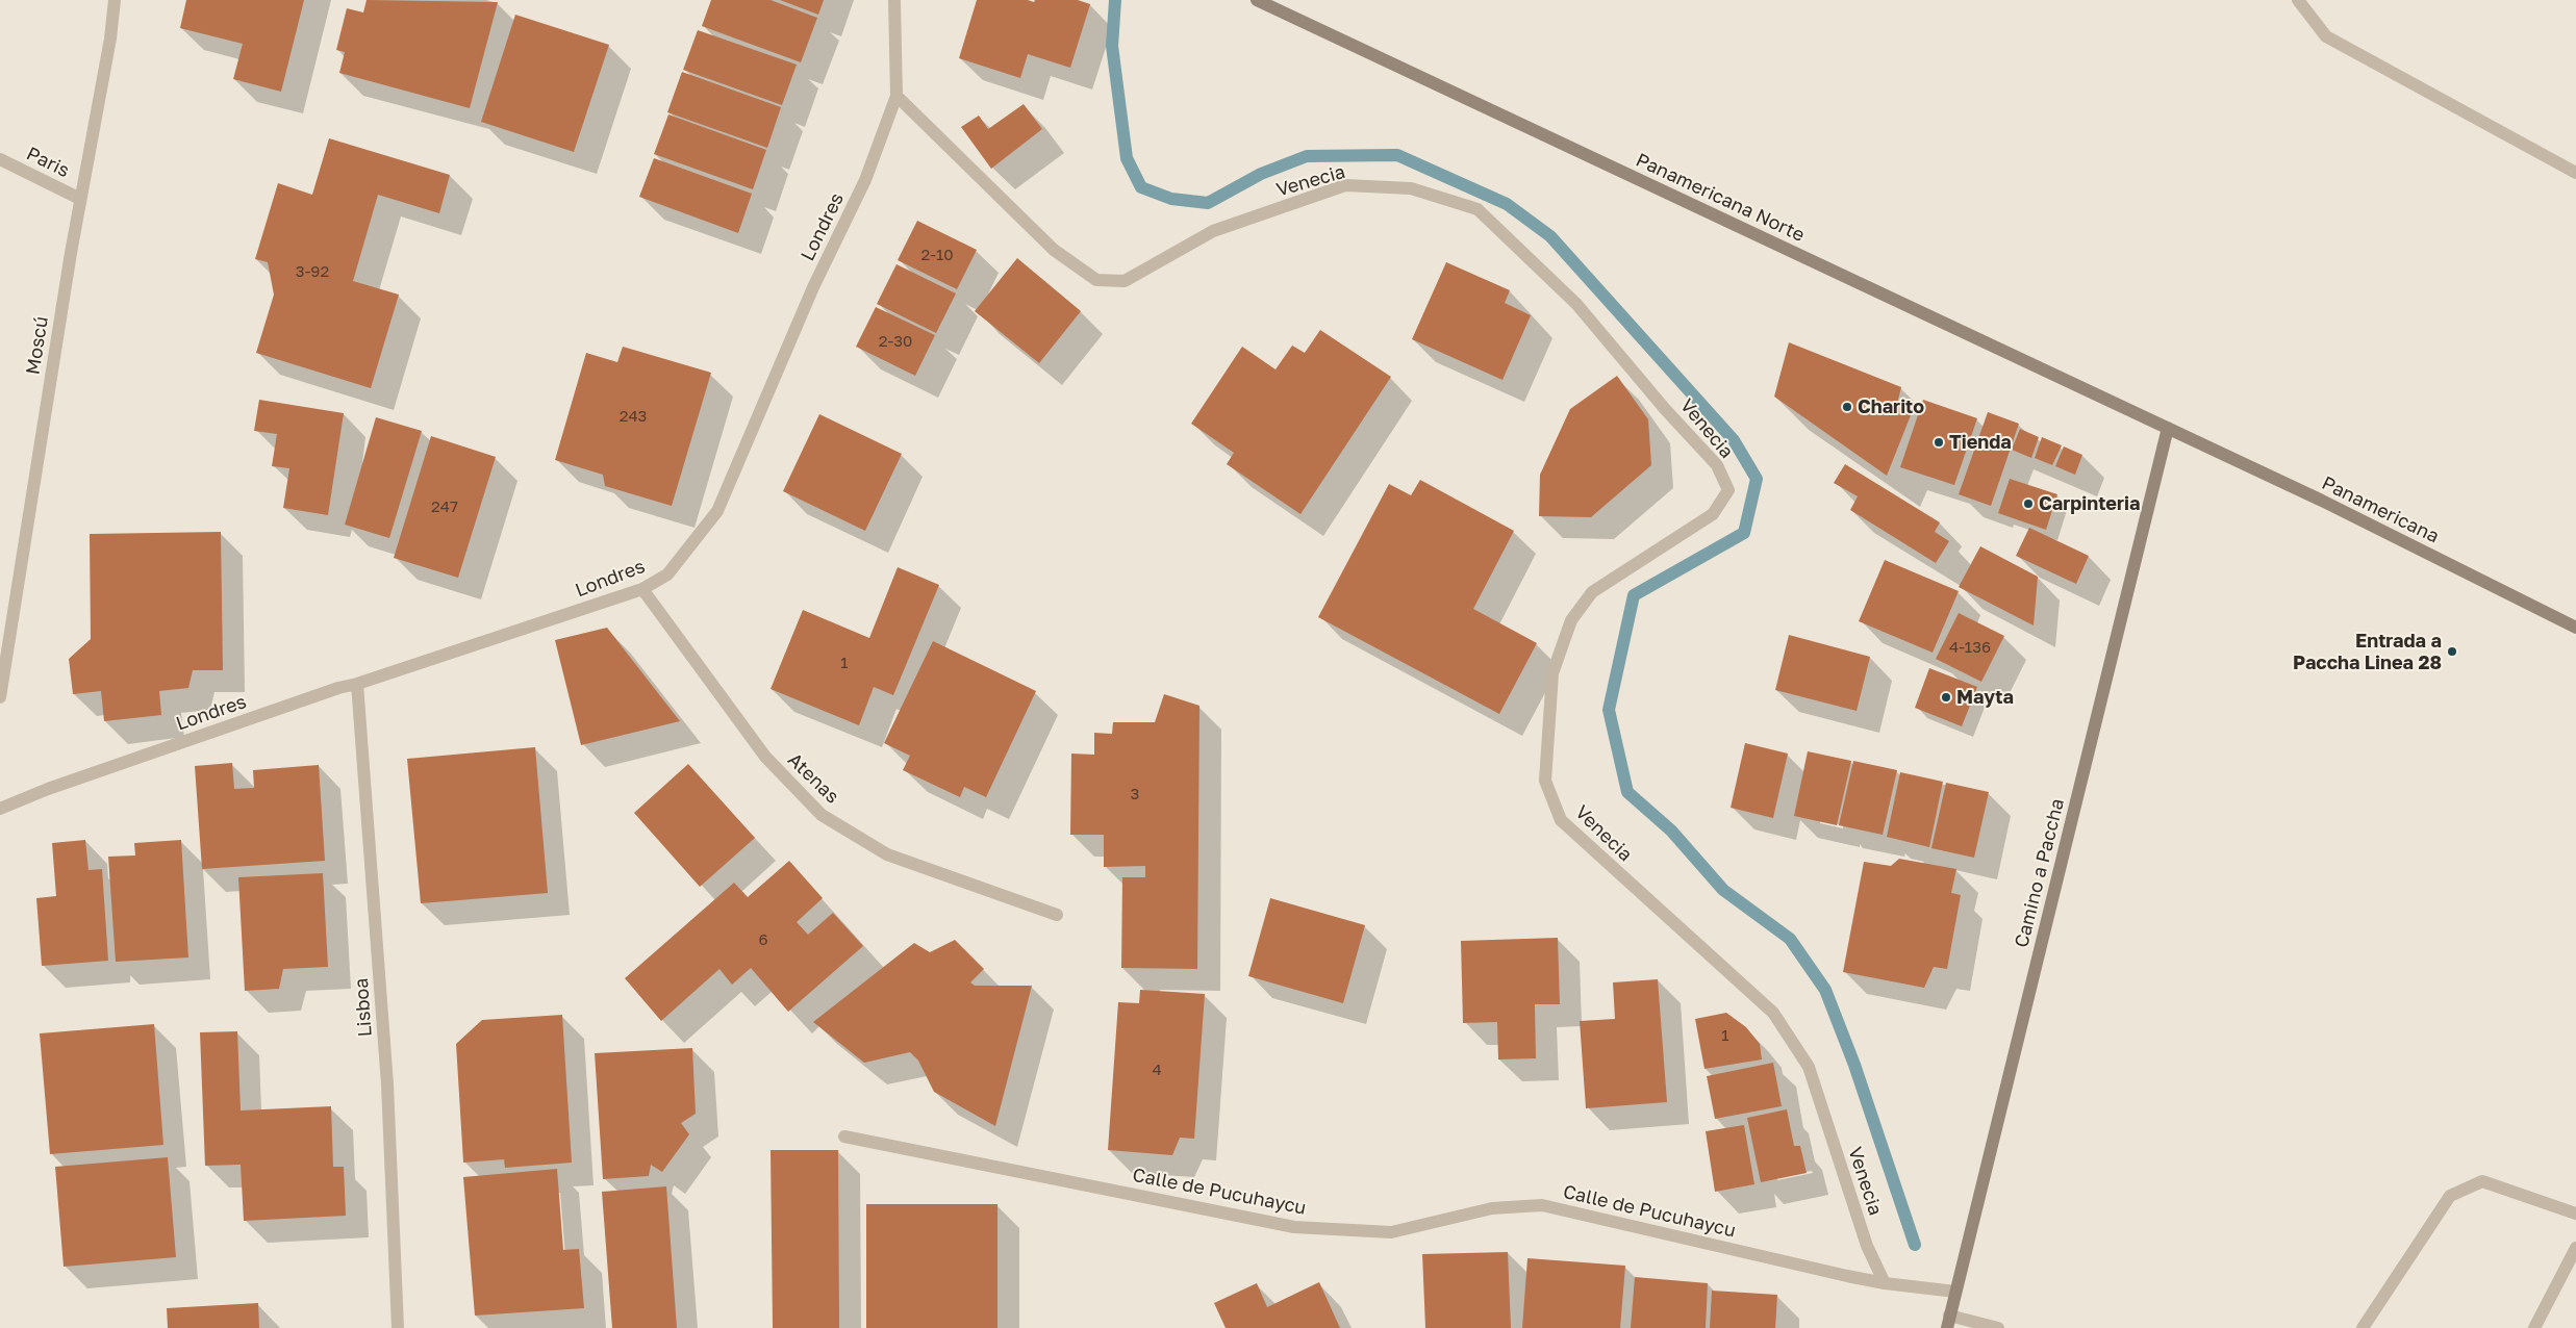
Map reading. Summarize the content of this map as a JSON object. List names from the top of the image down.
{
  "streets": {
    "main road": ["Panamericana Norte", "Panamericana", "Camino a Paccha"],
    "street": [
      "Paris",
      "Venecia",
      "Londres",
      "Moscú",
      "Atenas",
      "Lisboa",
      "Calle de Pucuhaycu"
    ]
  },
  "crossings": [
    ["Paris", "Moscú"],
    ["Venecia", "Londres"],
    ["Venecia", "Calle de Pucuhaycu"],
    ["Panamericana Norte", "Panamericana"],
    ["Panamericana Norte", "Camino a Paccha"],
    ["Londres", "Atenas"],
    ["Londres", "Lisboa"],
    ["Panamericana", "Camino a Paccha"],
    ["Camino a Paccha", "Calle de Pucuhaycu"]
  ],
  "places": [
    "Charito",
    "Tienda",
    "Carpinteria",
    "Entrada a Paccha Linea 28",
    "Mayta"
  ],
  "house_numbers": [
    "2-10",
    "3-92",
    "2-30",
    "243",
    "247",
    "4-136",
    "1",
    "3",
    "6",
    "1",
    "4"
  ]
}
